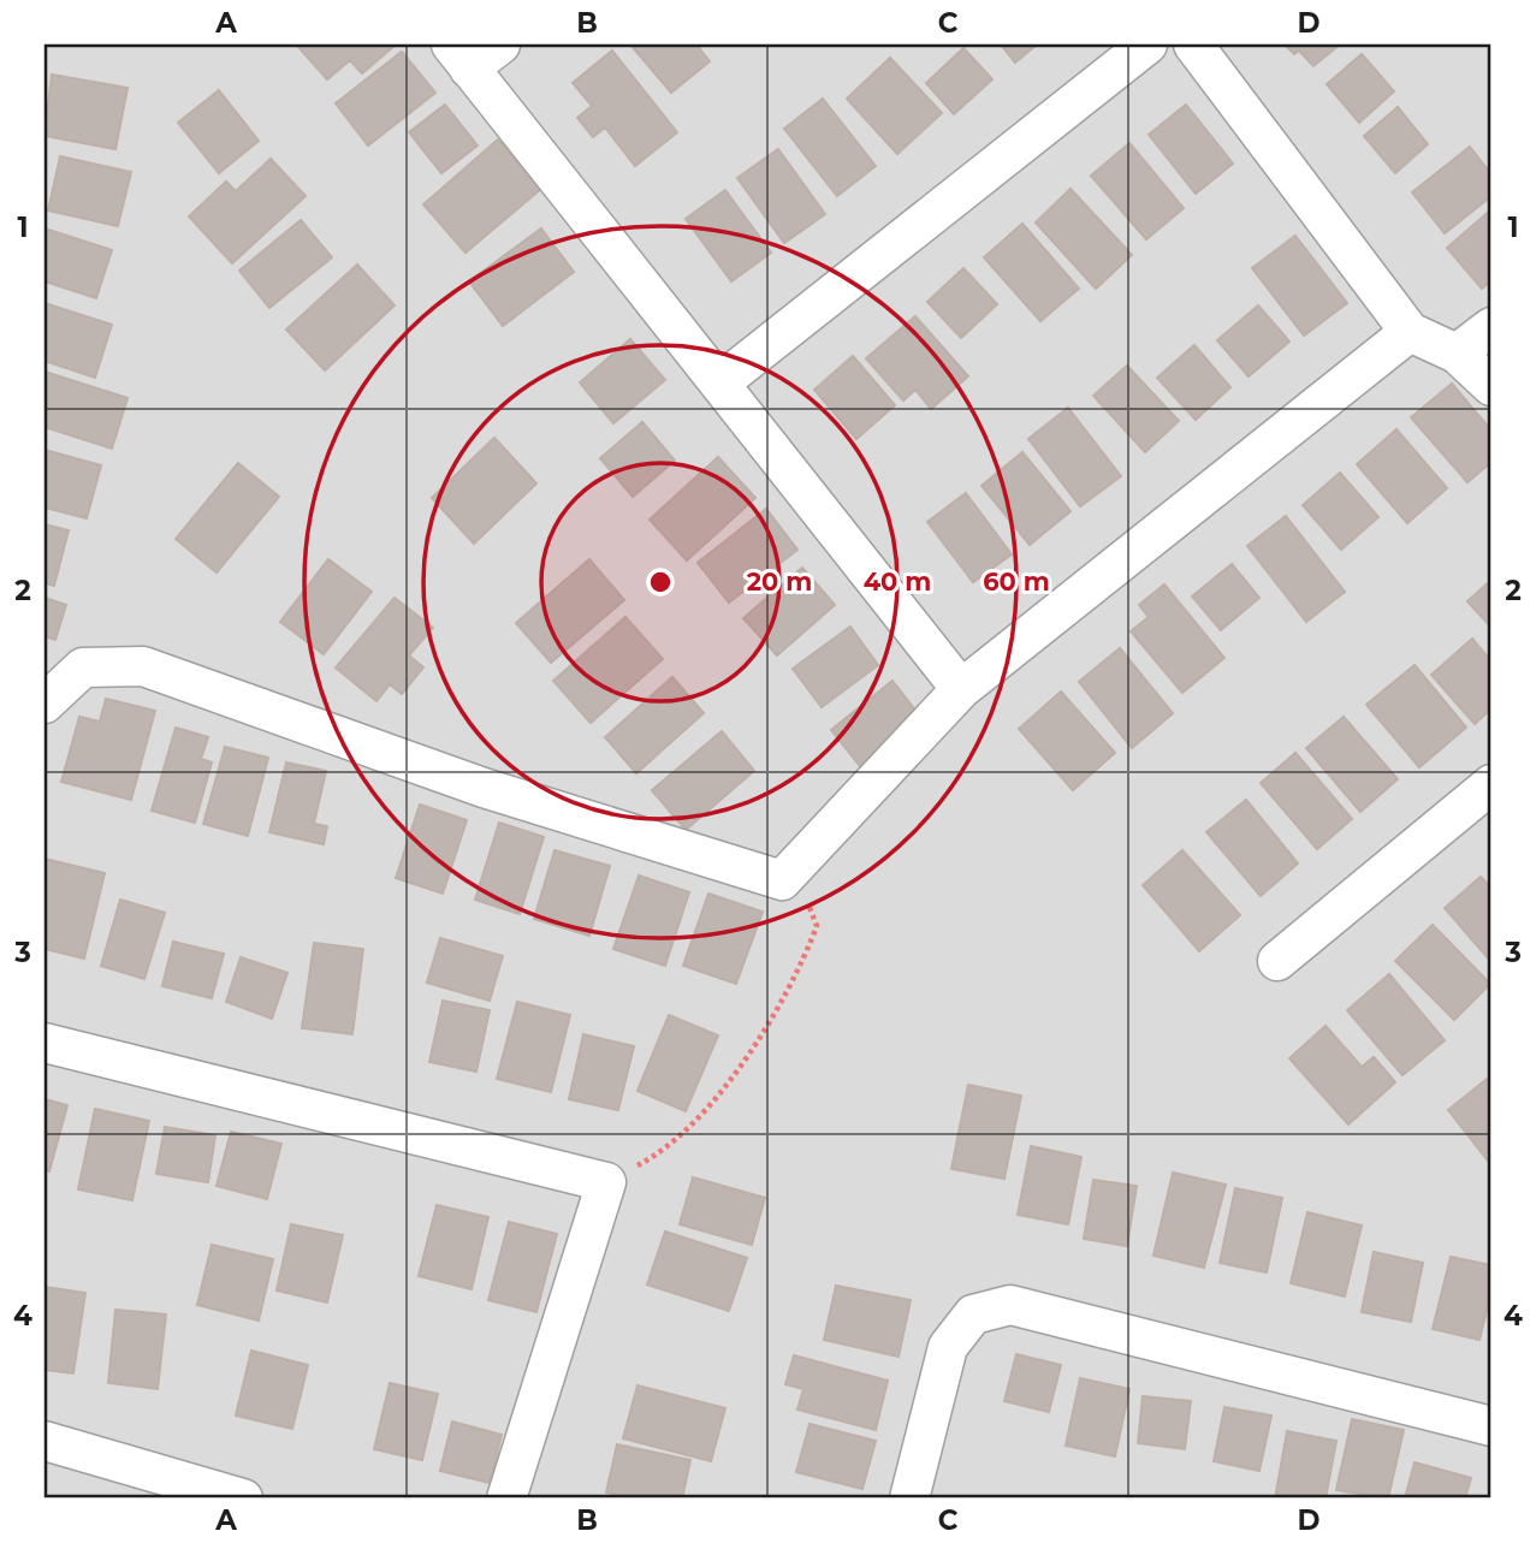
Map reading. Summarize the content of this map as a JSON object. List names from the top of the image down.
{
  "grid": {
    "columns": [
      "A",
      "B",
      "C",
      "D"
    ],
    "rows": [
      "1",
      "2",
      "3",
      "4"
    ]
  },
  "rings": ["20 m", "40 m", "60 m"]
}
